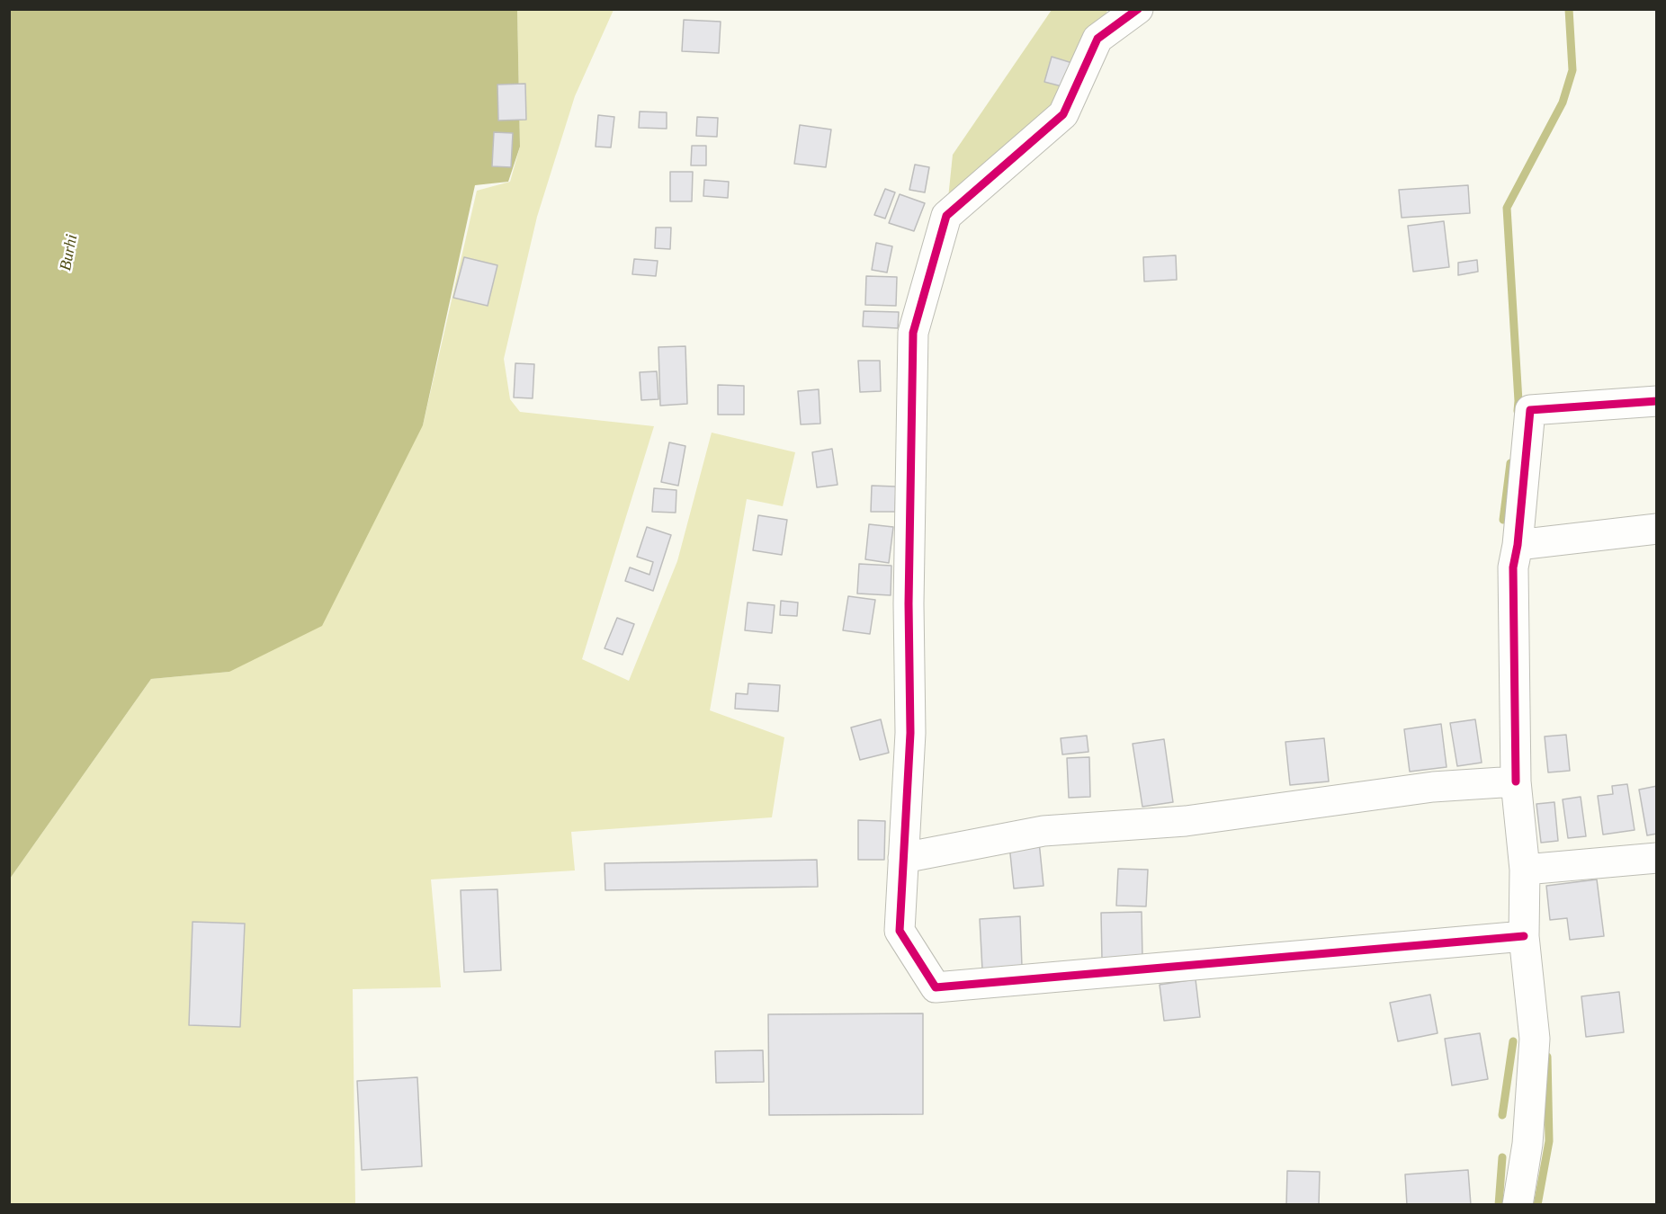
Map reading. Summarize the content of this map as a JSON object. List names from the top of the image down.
{
  "water": ["Burhi"]
}
